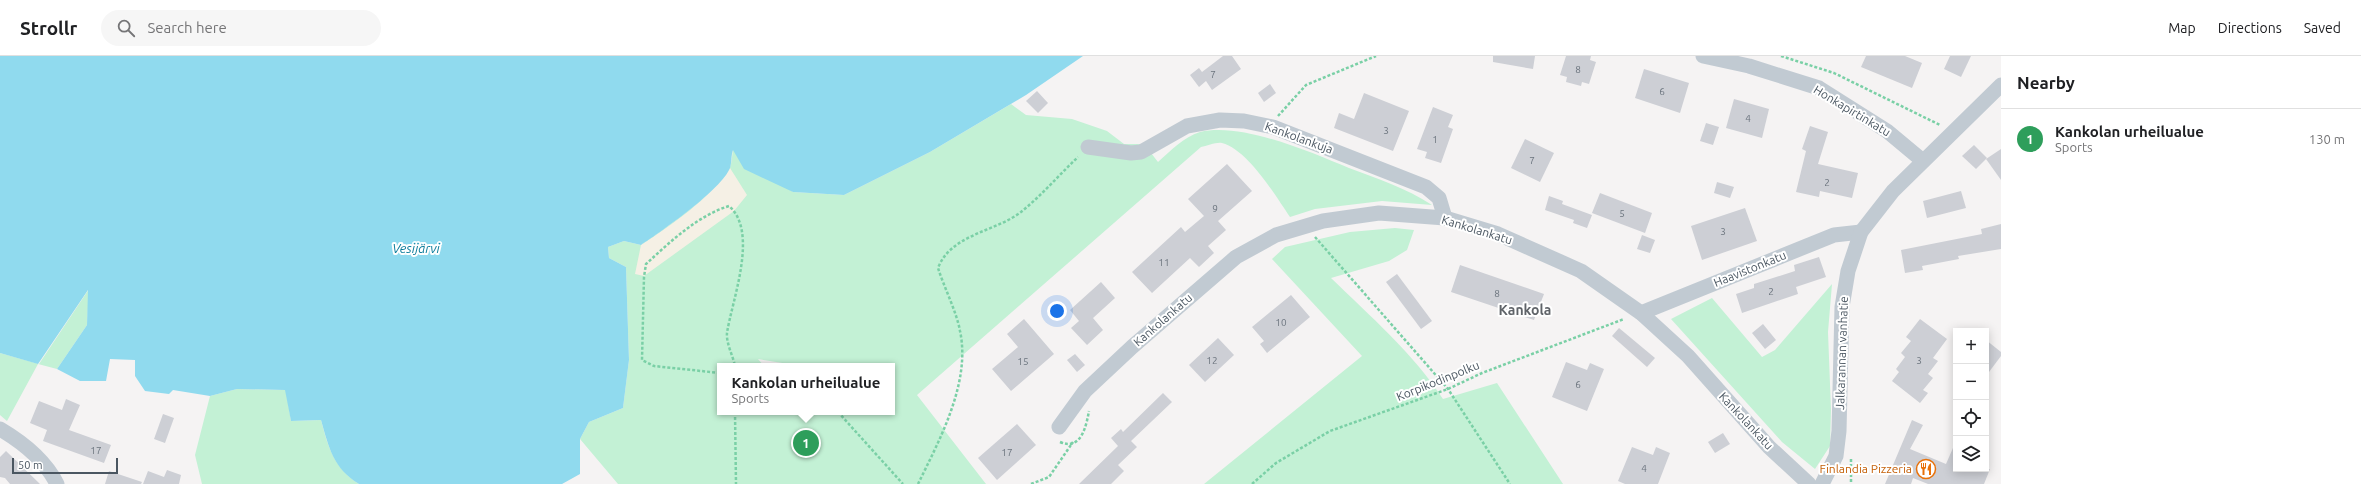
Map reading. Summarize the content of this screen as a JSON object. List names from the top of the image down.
{
  "streets": {
    "street": [
      "Honkapirtinkatu",
      "Kankolankuja",
      "Kankolankatu",
      "Haavistonkatu",
      "Jalkarannan vanhatie"
    ],
    "path": ["Korpikodinpolku"]
  },
  "crossings": [
    ["Honkapirtinkatu", "Jalkarannan vanhatie"],
    ["Kankolankuja", "Kankolankatu"],
    ["Kankolankatu", "Haavistonkatu"],
    ["Kankolankatu", "Korpikodinpolku"],
    ["Haavistonkatu", "Jalkarannan vanhatie"],
    ["Haavistonkatu", "Korpikodinpolku"]
  ],
  "districts": ["Kankola"],
  "water": ["Vesijärvi"],
  "places": {
    "restaurant": ["Finlandia Pizzeria"]
  },
  "house_numbers": [
    "8",
    "7",
    "6",
    "4",
    "3",
    "1",
    "7",
    "2",
    "9",
    "5",
    "3",
    "11",
    "2",
    "8",
    "10",
    "12",
    "3",
    "15",
    "6",
    "17",
    "17",
    "4"
  ],
  "scale_bar": "50 m",
  "page": {
    "header": "Strollr",
    "search": "Search here",
    "nav": ["Map", "Directions", "Saved"],
    "heading": "Nearby",
    "list": [
      {
        "mark": "1",
        "name": "Kankolan urheilualue",
        "note": "Sports",
        "value": "130 m"
      }
    ],
    "map_buttons": ["+", "−"],
    "popup": ["Kankolan urheilualue", "Sports"],
    "pins": "1",
    "scale": "50 m"
  }
}
